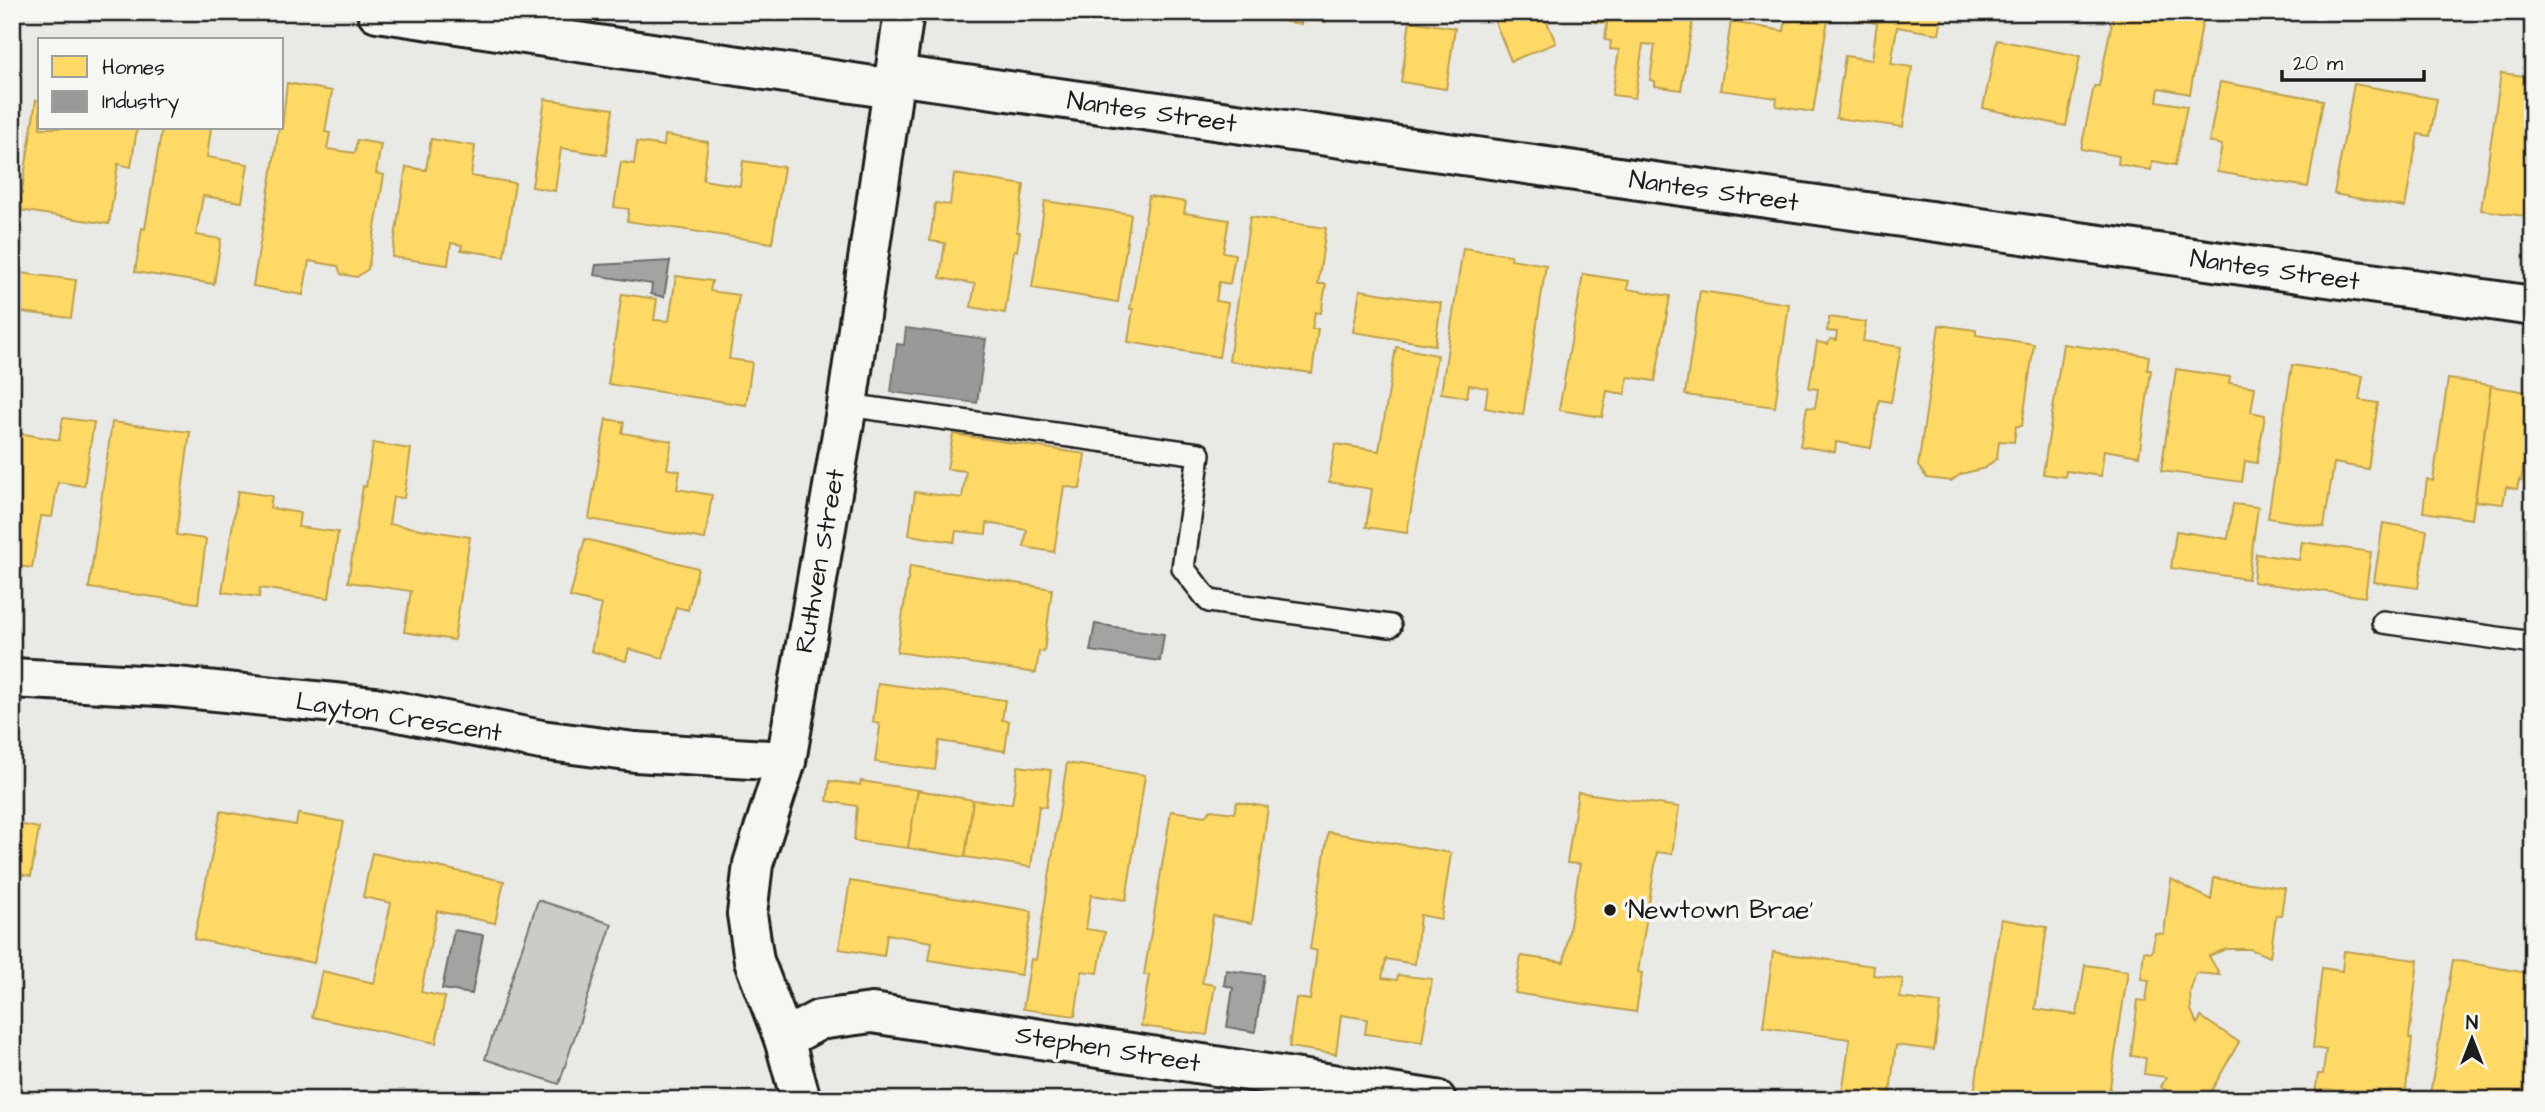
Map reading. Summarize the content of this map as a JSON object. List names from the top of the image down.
{
  "streets": {
    "street": [
      "Nantes Street",
      "Ruthven Street",
      "Layton Crescent",
      "Stephen Street"
    ]
  },
  "crossings": [
    ["Nantes Street", "Ruthven Street"],
    ["Ruthven Street", "Layton Crescent"],
    ["Ruthven Street", "Stephen Street"]
  ],
  "places": ["'Newtown Brae'"],
  "legend": ["Homes", "Industry"],
  "scale_bar": "20 m",
  "north": "top"
}
